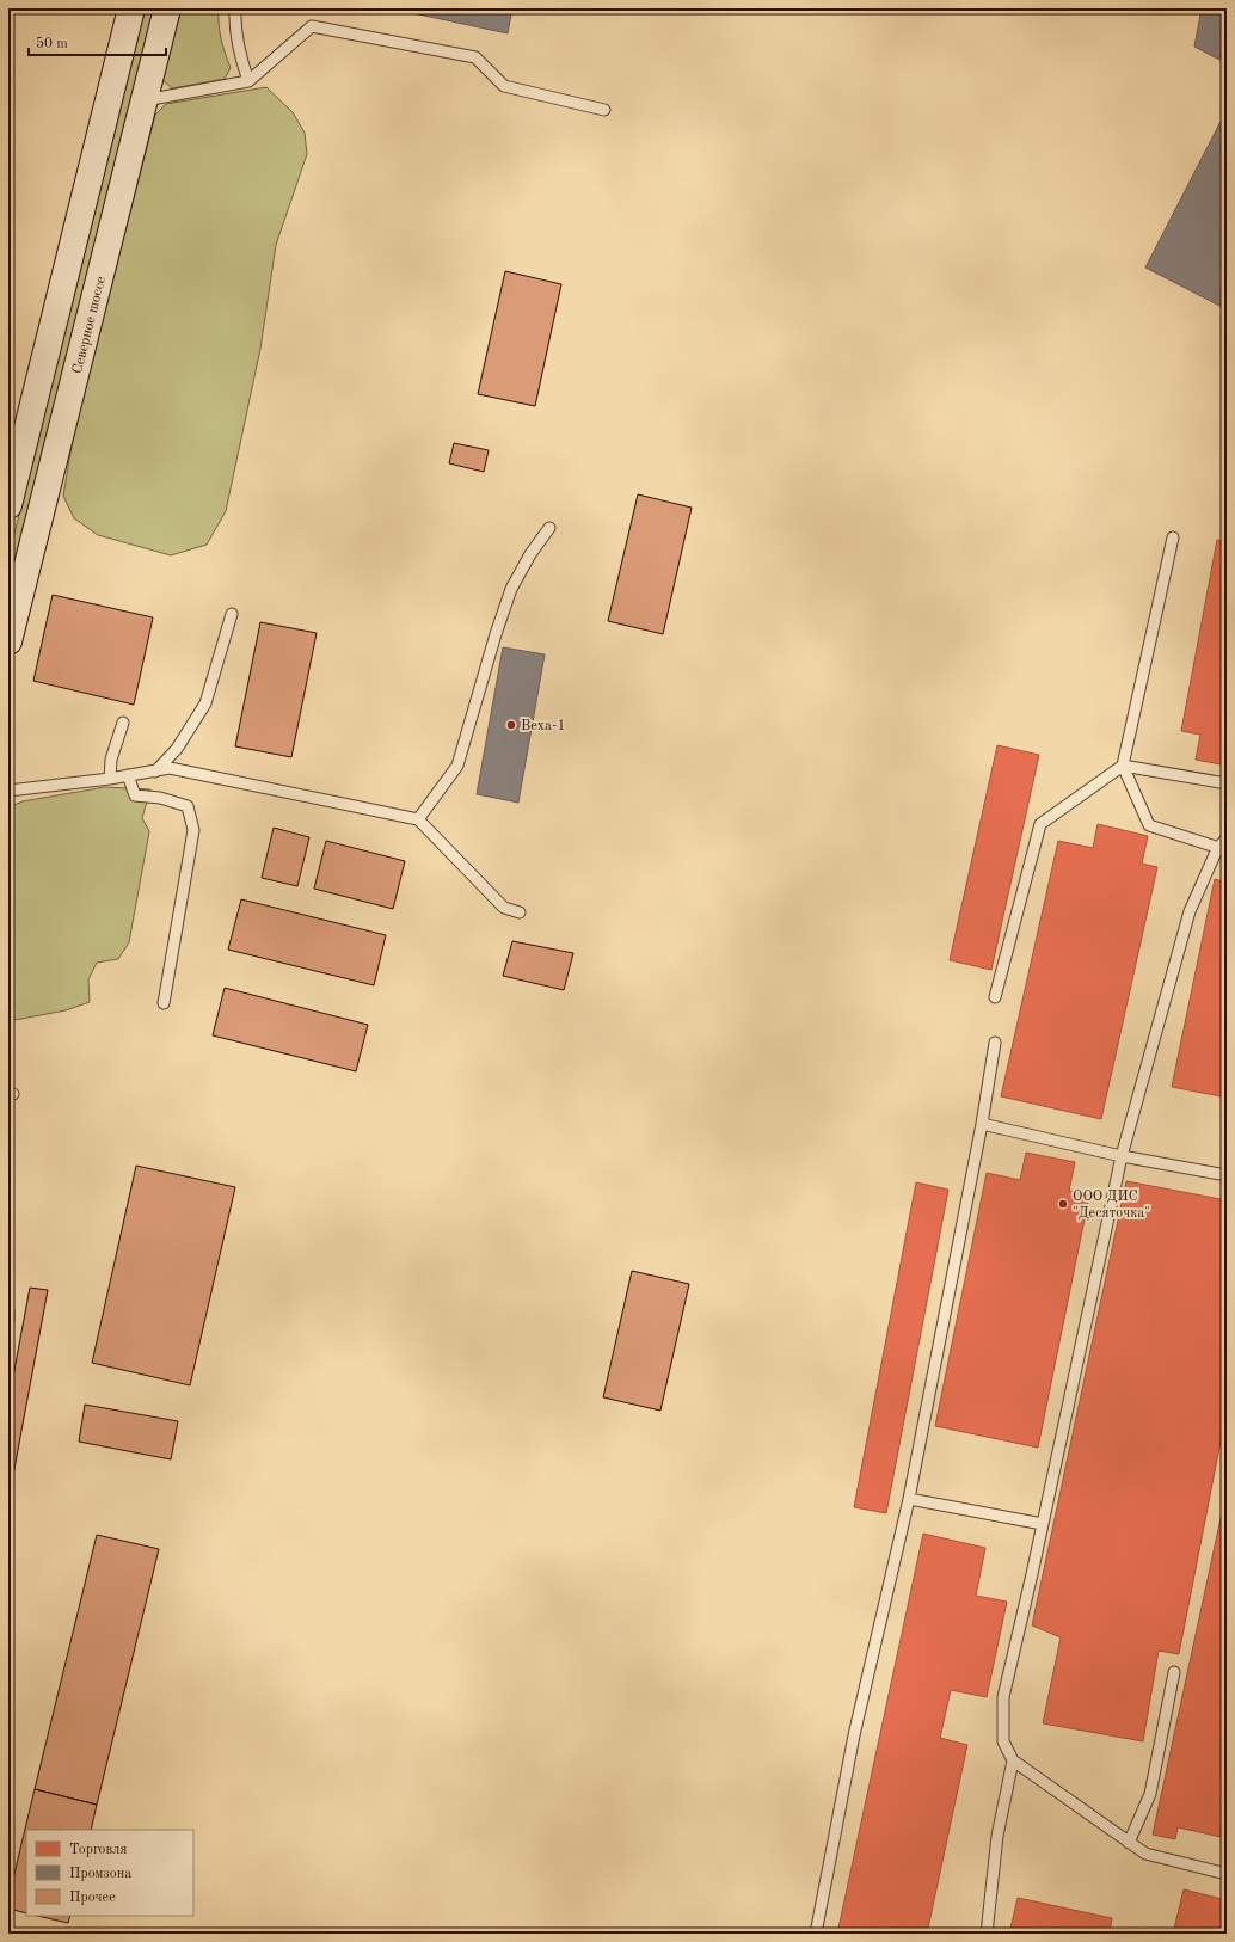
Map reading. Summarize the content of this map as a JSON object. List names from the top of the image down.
{
  "streets": {
    "main road": ["Северное шоссе"]
  },
  "places": ["Веха-1", "ООО ДИС \"Десяточка\""],
  "legend": ["Торговля", "Промзона", "Прочее"],
  "scale_bar": "50 m"
}
